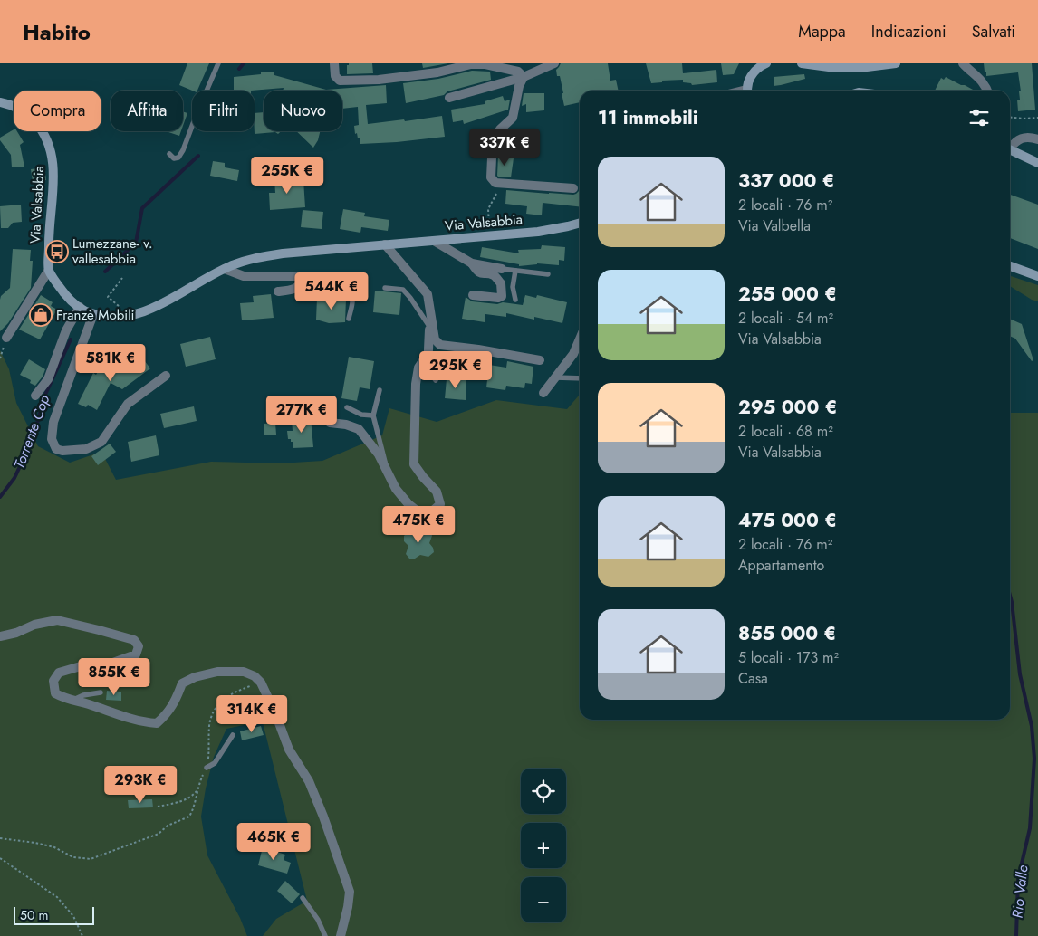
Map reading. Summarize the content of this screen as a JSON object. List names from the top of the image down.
{
  "streets": {
    "main road": ["Via Valsabbia"]
  },
  "water": ["Torrente Cop", "Rio Valle"],
  "places": {
    "bus stop": ["Lumezzane- v. vallesabbia"],
    "shop": ["Franzè Mobili"]
  },
  "scale_bar": "50 m",
  "page": {
    "header": "Habito",
    "nav": ["Mappa", "Indicazioni", "Salvati"],
    "chip": [
      "Compra",
      "Affitta",
      "Filtri",
      "Nuovo"
    ],
    "heading": "11 immobili",
    "price": [
      "337K €",
      "255K €",
      "544K €",
      "581K €",
      "295K €",
      "277K €",
      "475K €",
      "855K €",
      "314K €",
      "293K €",
      "465K €"
    ],
    "list": [
      {
        "name": "337 000 €",
        "note": "2 locali · 76 m² · Via Valbella"
      },
      {
        "name": "255 000 €",
        "note": "2 locali · 54 m² · Via Valsabbia"
      },
      {
        "name": "295 000 €",
        "note": "2 locali · 68 m² · Via Valsabbia"
      },
      {
        "name": "475 000 €",
        "note": "2 locali · 76 m² · Appartamento"
      },
      {
        "name": "855 000 €",
        "note": "5 locali · 173 m² · Casa"
      }
    ],
    "map_buttons": ["+", "−"],
    "scale": "50 m"
  }
}
